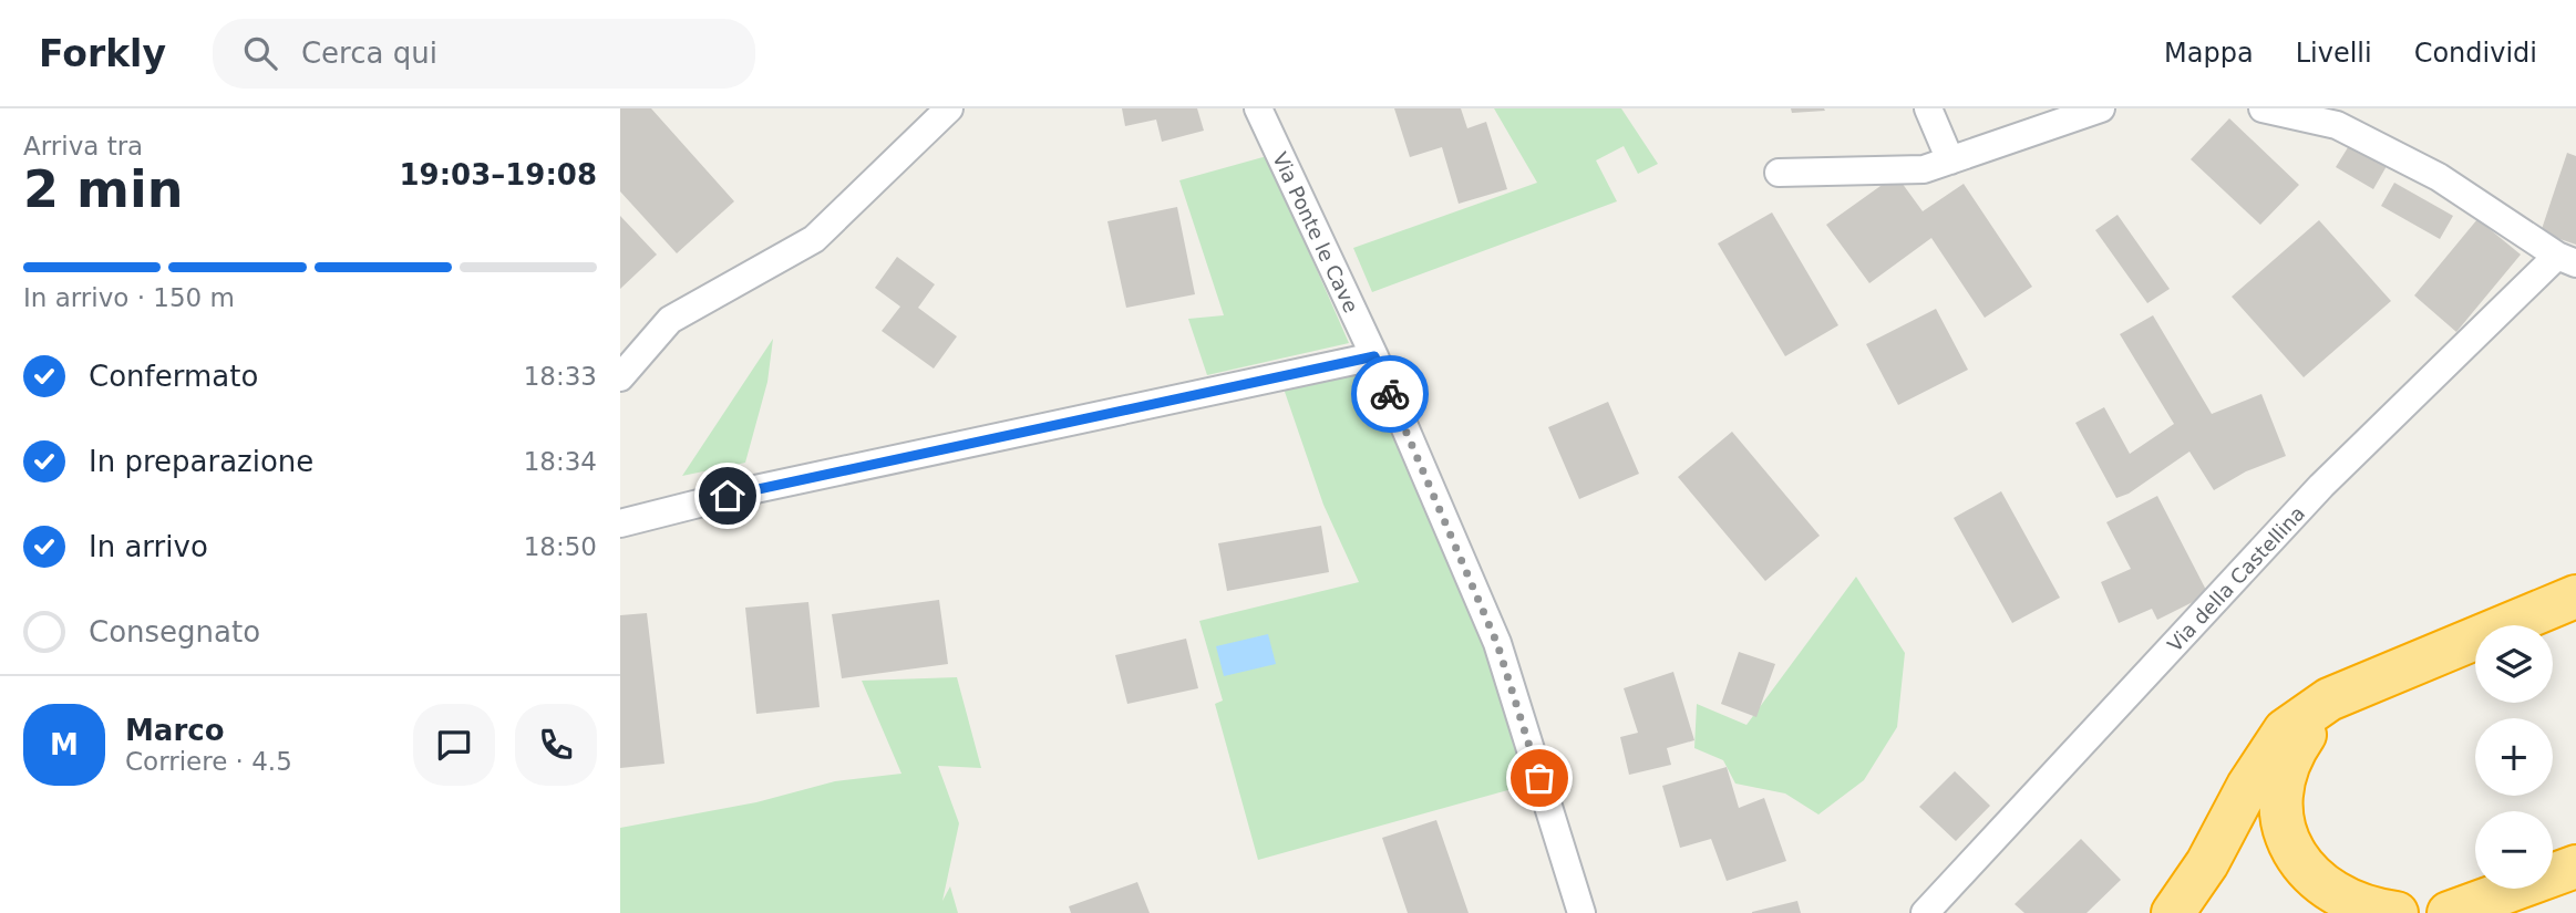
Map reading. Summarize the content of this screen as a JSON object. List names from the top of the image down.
{
  "streets": {
    "street": ["Via Ponte le Cave", "Via della Castellina"]
  },
  "page": {
    "header": "Forkly",
    "search": "Cerca qui",
    "nav": ["Mappa", "Livelli", "Condividi"],
    "heading": ["2 min", "Arriva tra", "19:03–19:08"],
    "panel": ["Marco", "Corriere · 4.5"],
    "bar": "In arrivo · 150 m",
    "list": [
      ["Confermato", "18:33"],
      ["In preparazione", "18:34"],
      ["In arrivo", "18:50"],
      "Consegnato"
    ],
    "map_buttons": ["+", "−"],
    "round": "M"
  }
}
